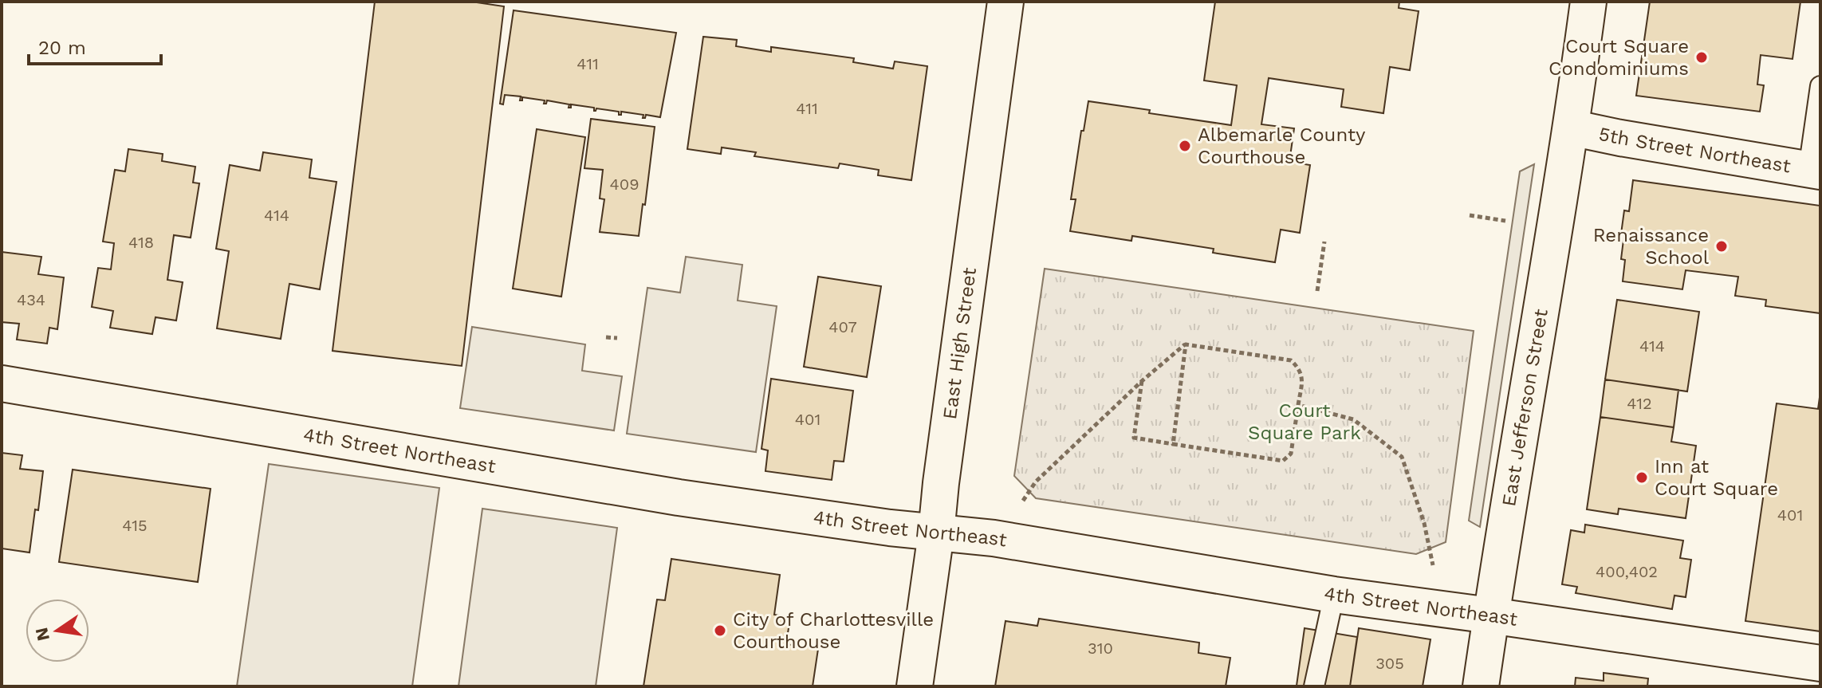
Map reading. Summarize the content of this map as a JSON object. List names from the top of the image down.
{
  "streets": {
    "street": [
      "5th Street Northeast",
      "East High Street",
      "East Jefferson Street",
      "4th Street Northeast"
    ]
  },
  "crossings": [
    ["5th Street Northeast", "East Jefferson Street"],
    ["East High Street", "4th Street Northeast"],
    ["East Jefferson Street", "4th Street Northeast"]
  ],
  "parks": ["Court Square Park"],
  "places": [
    "Court Square Condominiums",
    "Albemarle County Courthouse",
    "Renaissance School",
    "Inn at Court Square",
    "City of Charlottesville Courthouse"
  ],
  "house_numbers": [
    "411",
    "411",
    "409",
    "414",
    "418",
    "434",
    "407",
    "414",
    "412",
    "401",
    "401",
    "415",
    "400,402",
    "310",
    "305"
  ],
  "scale_bar": "20 m",
  "north": "left"
}
